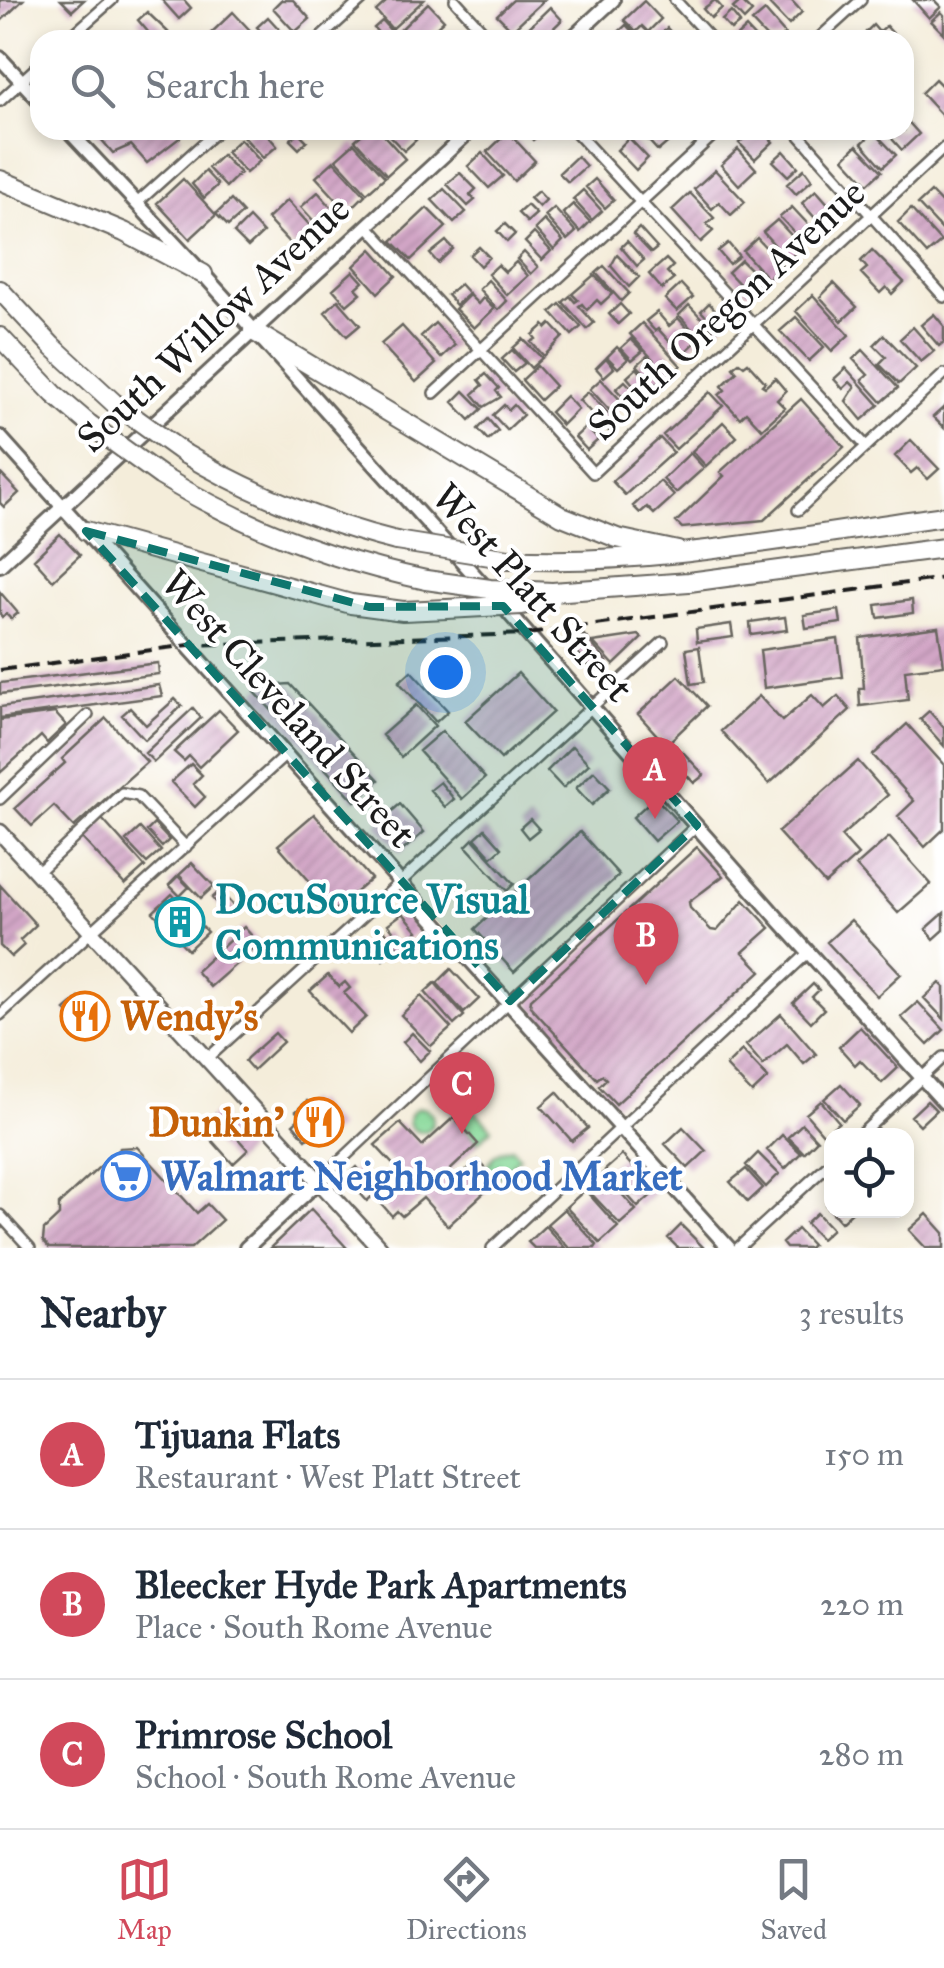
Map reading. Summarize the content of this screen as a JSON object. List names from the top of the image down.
{
  "streets": {
    "main road": ["South Willow Avenue", "West Platt Street", "West Cleveland Street"],
    "street": ["South Oregon Avenue"]
  },
  "crossings": [
    ["South Willow Avenue", "West Platt Street"],
    ["South Willow Avenue", "West Cleveland Street"]
  ],
  "places": {
    "building": ["DocuSource Visual Communications"],
    "restaurant": ["Wendy's", "Dunkin'"],
    "supermarket": ["Walmart Neighborhood Market"]
  },
  "page": {
    "search": "Search here",
    "pins": ["A", "B", "C"],
    "heading": ["Nearby", "3 results"],
    "list": [
      {
        "mark": "A",
        "name": "Tijuana Flats",
        "note": "Restaurant · West Platt Street",
        "value": "150 m"
      },
      {
        "mark": "B",
        "name": "Bleecker Hyde Park Apartments",
        "note": "Place · South Rome Avenue",
        "value": "220 m"
      },
      {
        "mark": "C",
        "name": "Primrose School",
        "note": "School · South Rome Avenue",
        "value": "280 m"
      }
    ],
    "nav": ["Map", "Directions", "Saved"]
  }
}
